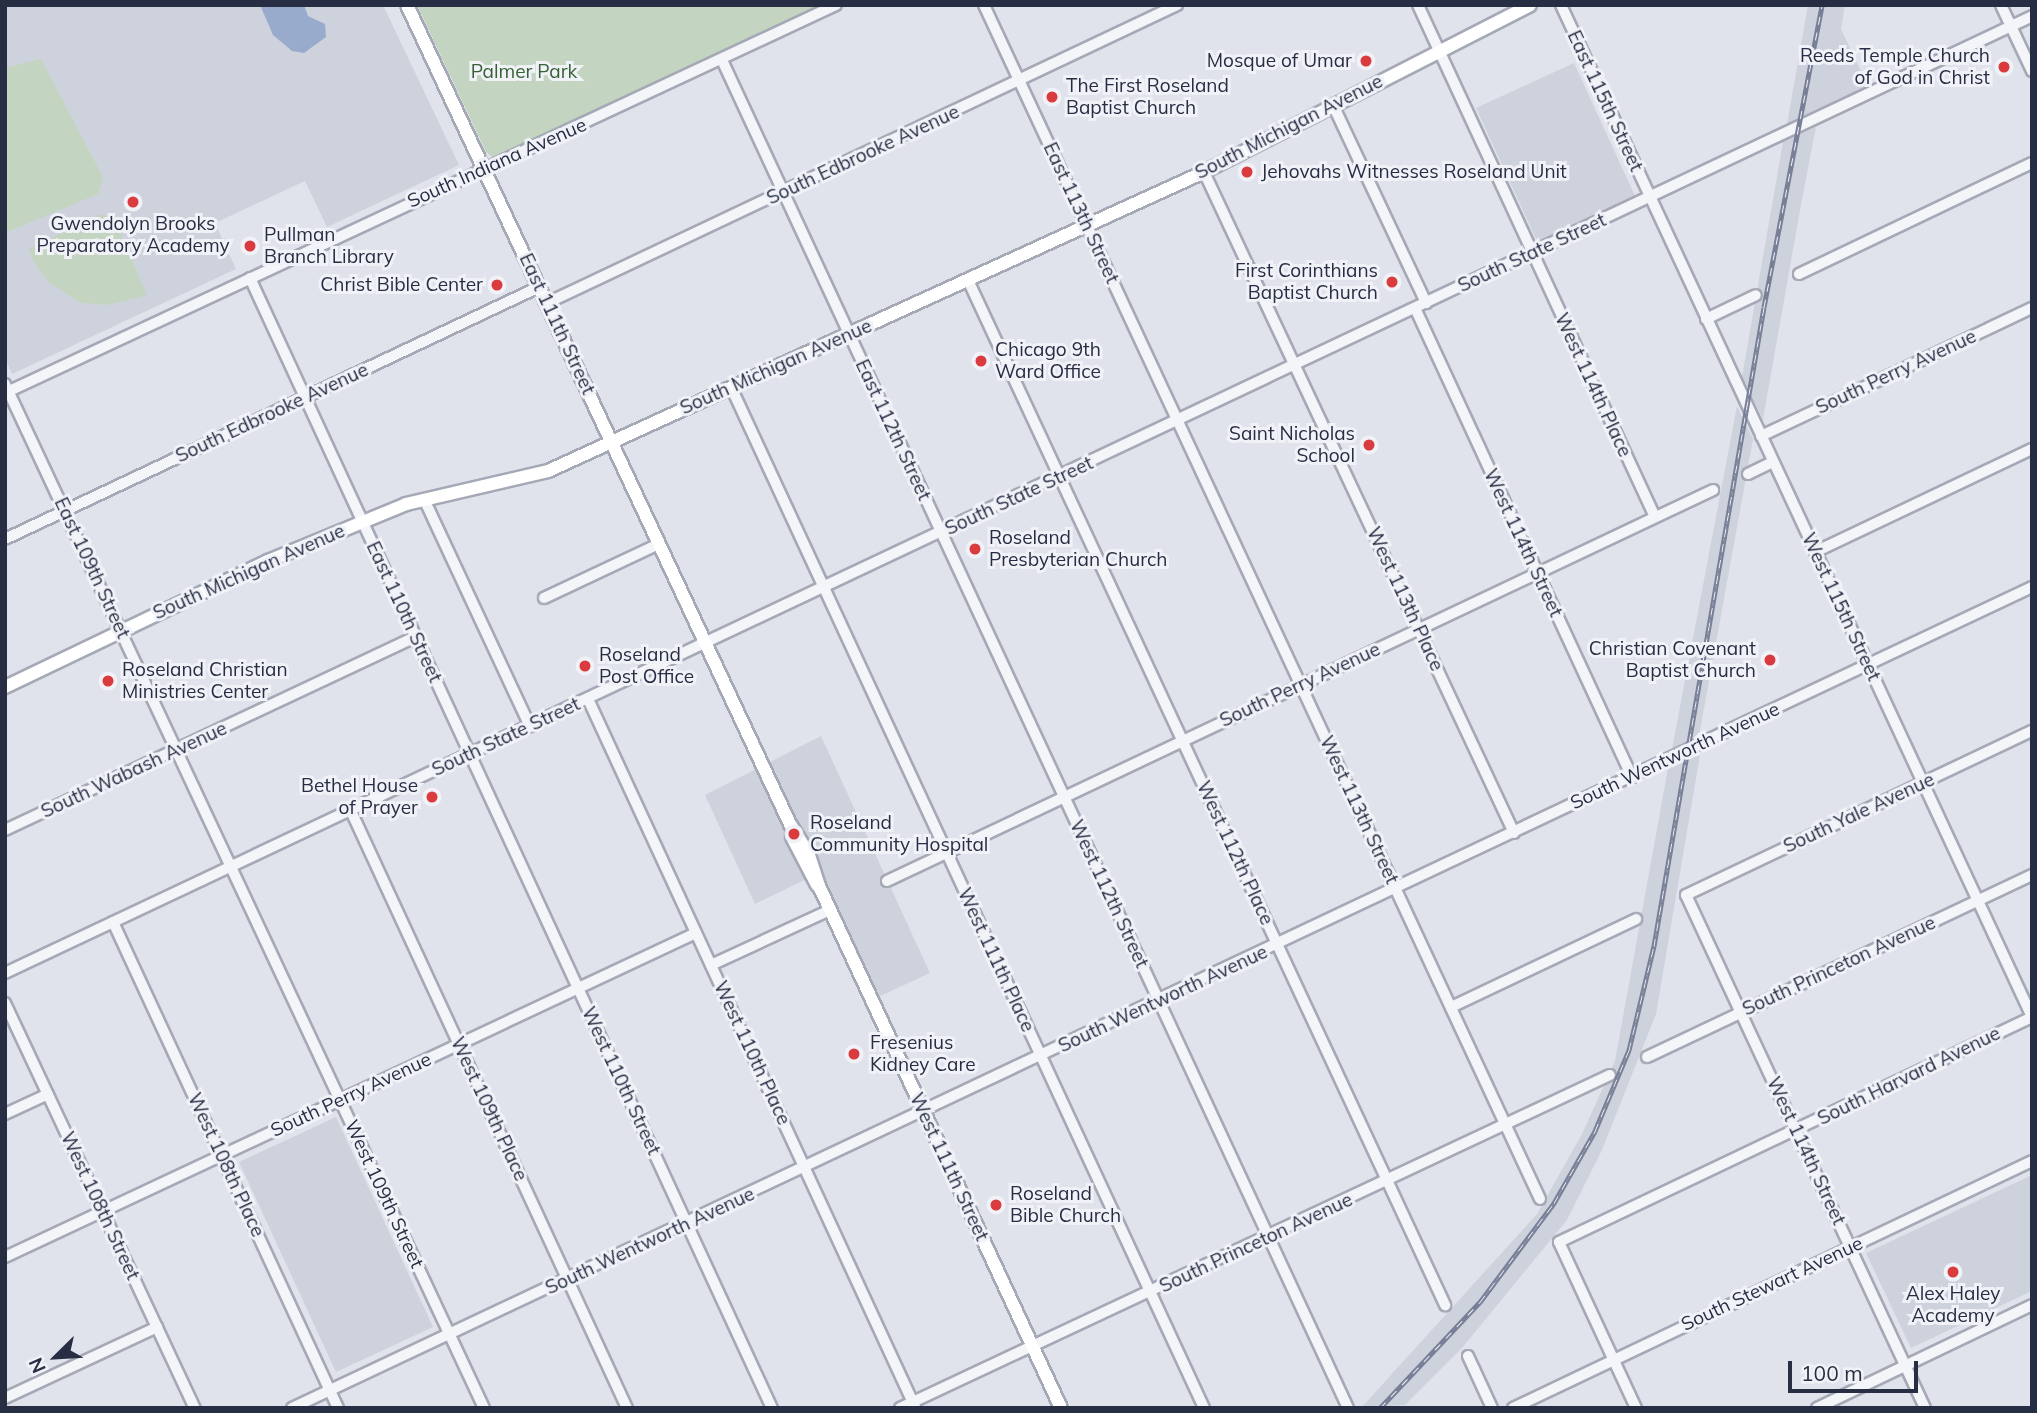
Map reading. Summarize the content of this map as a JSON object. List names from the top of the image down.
{
  "streets": {
    "main road": ["South Michigan Avenue", "East 111th Street", "West 111th Street"],
    "street": [
      "East 115th Street",
      "South Edbrooke Avenue",
      "South Indiana Avenue",
      "East 113th Street",
      "South State Street",
      "South Perry Avenue",
      "West 114th Place",
      "East 112th Street",
      "West 114th Street",
      "East 109th Street",
      "West 113th Place",
      "West 115th Street",
      "East 110th Street",
      "South Wentworth Avenue",
      "South Wabash Avenue",
      "West 113th Street",
      "South Yale Avenue",
      "West 112th Place",
      "West 112th Street",
      "West 111th Place",
      "South Princeton Avenue",
      "West 110th Place",
      "South Harvard Avenue",
      "West 110th Street",
      "West 109th Place",
      "West 108th Place",
      "West 109th Street",
      "West 108th Street",
      "South Stewart Avenue"
    ]
  },
  "crossings": [
    ["East 115th Street", "South State Street"],
    ["East 115th Street", "West 115th Street"],
    ["South Michigan Avenue", "East 113th Street"],
    ["South Michigan Avenue", "East 111th Street"],
    ["South Michigan Avenue", "West 114th Place"],
    ["South Michigan Avenue", "East 112th Street"],
    ["South Michigan Avenue", "East 109th Street"],
    ["South Michigan Avenue", "West 113th Place"],
    ["South Michigan Avenue", "East 110th Street"],
    ["South Michigan Avenue", "West 112th Place"],
    ["South Michigan Avenue", "West 111th Place"],
    ["South Edbrooke Avenue", "East 113th Street"],
    ["South Edbrooke Avenue", "East 111th Street"],
    ["South Edbrooke Avenue", "East 112th Street"],
    ["South Edbrooke Avenue", "East 109th Street"],
    ["South Edbrooke Avenue", "East 110th Street"],
    ["South Indiana Avenue", "East 111th Street"],
    ["South Indiana Avenue", "East 112th Street"],
    ["South Indiana Avenue", "East 109th Street"],
    ["South Indiana Avenue", "East 110th Street"],
    ["East 113th Street", "South State Street"],
    ["East 113th Street", "West 113th Street"],
    ["South State Street", "East 111th Street"],
    ["South State Street", "West 114th Place"],
    ["South State Street", "East 112th Street"],
    ["South State Street", "West 114th Street"],
    ["South State Street", "East 109th Street"],
    ["South State Street", "West 113th Place"],
    ["South State Street", "West 115th Street"],
    ["South State Street", "East 110th Street"],
    ["South State Street", "West 113th Street"],
    ["South State Street", "West 112th Place"],
    ["South State Street", "West 112th Street"],
    ["South State Street", "West 111th Place"],
    ["South State Street", "West 110th Place"],
    ["South State Street", "West 110th Street"],
    ["South State Street", "West 109th Place"],
    ["South State Street", "West 108th Place"],
    ["South State Street", "West 111th Street"],
    ["South State Street", "West 109th Street"],
    ["East 111th Street", "West 111th Street"],
    ["South Perry Avenue", "West 114th Place"],
    ["South Perry Avenue", "West 114th Street"],
    ["South Perry Avenue", "West 113th Place"],
    ["South Perry Avenue", "West 115th Street"],
    ["South Perry Avenue", "West 113th Street"],
    ["South Perry Avenue", "West 112th Place"],
    ["South Perry Avenue", "West 112th Street"],
    ["South Perry Avenue", "West 111th Place"],
    ["South Perry Avenue", "West 110th Place"],
    ["South Perry Avenue", "West 110th Street"],
    ["South Perry Avenue", "West 109th Place"],
    ["South Perry Avenue", "West 108th Place"],
    ["South Perry Avenue", "West 109th Street"],
    ["South Perry Avenue", "West 108th Street"],
    ["East 112th Street", "West 112th Street"],
    ["West 114th Street", "South Wentworth Avenue"],
    ["West 114th Street", "South Yale Avenue"],
    ["West 114th Street", "South Princeton Avenue"],
    ["West 114th Street", "South Harvard Avenue"],
    ["West 114th Street", "South Stewart Avenue"],
    ["East 109th Street", "South Wabash Avenue"],
    ["East 109th Street", "West 109th Street"],
    ["West 113th Place", "South Wentworth Avenue"],
    ["West 115th Street", "South Wentworth Avenue"],
    ["West 115th Street", "South Yale Avenue"],
    ["West 115th Street", "South Princeton Avenue"],
    ["West 115th Street", "South Harvard Avenue"],
    ["East 110th Street", "South Wabash Avenue"],
    ["East 110th Street", "West 110th Street"],
    ["South Wentworth Avenue", "West 113th Street"],
    ["South Wentworth Avenue", "West 112th Place"],
    ["South Wentworth Avenue", "West 112th Street"],
    ["South Wentworth Avenue", "West 111th Place"],
    ["South Wentworth Avenue", "West 110th Place"],
    ["South Wentworth Avenue", "West 110th Street"],
    ["South Wentworth Avenue", "West 109th Place"],
    ["South Wentworth Avenue", "West 108th Place"],
    ["South Wentworth Avenue", "West 111th Street"],
    ["South Wentworth Avenue", "West 109th Street"],
    ["West 113th Street", "South Princeton Avenue"],
    ["West 112th Place", "South Princeton Avenue"],
    ["West 112th Street", "South Princeton Avenue"],
    ["West 111th Place", "South Princeton Avenue"],
    ["South Princeton Avenue", "West 110th Place"],
    ["South Princeton Avenue", "West 111th Street"],
    ["South Harvard Avenue", "South Stewart Avenue"]
  ],
  "parks": ["Palmer Park"],
  "places": [
    "Mosque of Umar",
    "Reeds Temple Church of God in Christ",
    "The First Roseland Baptist Church",
    "Jehovahs Witnesses Roseland Unit",
    "Gwendolyn Brooks Preparatory Academy",
    "Pullman Branch Library",
    "First Corinthians Baptist Church",
    "Christ Bible Center",
    "Chicago 9th Ward Office",
    "Saint Nicholas School",
    "Roseland Presbyterian Church",
    "Christian Covenant Baptist Church",
    "Roseland Post Office",
    "Roseland Christian Ministries Center",
    "Bethel House of Prayer",
    "Roseland Community Hospital",
    "Fresenius Kidney Care",
    "Roseland Bible Church",
    "Alex Haley Academy"
  ],
  "scale_bar": "100 m",
  "north": "bottom left"
}
